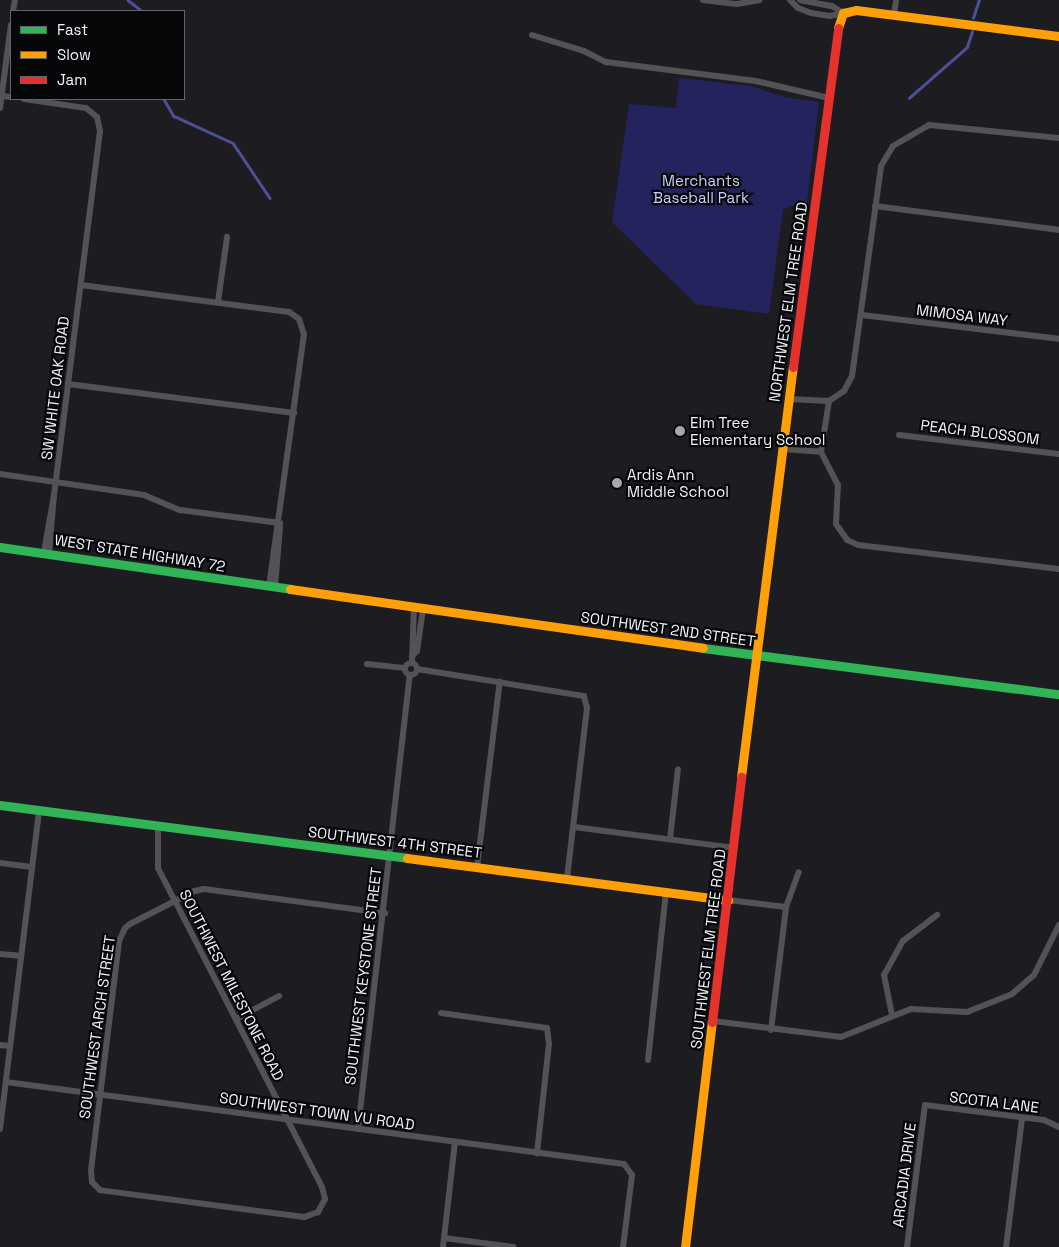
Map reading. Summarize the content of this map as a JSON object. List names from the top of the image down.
{
  "streets": {
    "street": [
      "NORTHWEST ELM TREE ROAD",
      "MIMOSA WAY",
      "SW WHITE OAK ROAD",
      "PEACH BLOSSOM",
      "WEST STATE HIGHWAY 72",
      "SOUTHWEST 2ND STREET",
      "SOUTHWEST 4TH STREET",
      "SOUTHWEST ELM TREE ROAD",
      "SOUTHWEST KEYSTONE STREET",
      "SOUTHWEST MILESTONE ROAD",
      "SOUTHWEST ARCH STREET",
      "SCOTIA LANE",
      "SOUTHWEST TOWN VU ROAD",
      "ARCADIA DRIVE"
    ]
  },
  "crossings": [
    ["NORTHWEST ELM TREE ROAD", "SOUTHWEST 2ND STREET"],
    ["NORTHWEST ELM TREE ROAD", "SOUTHWEST ELM TREE ROAD"],
    ["SW WHITE OAK ROAD", "WEST STATE HIGHWAY 72"],
    ["WEST STATE HIGHWAY 72", "SOUTHWEST 2ND STREET"],
    ["SOUTHWEST 2ND STREET", "SOUTHWEST ELM TREE ROAD"],
    ["SOUTHWEST 4TH STREET", "SOUTHWEST ELM TREE ROAD"],
    ["SOUTHWEST 4TH STREET", "SOUTHWEST KEYSTONE STREET"],
    ["SOUTHWEST 4TH STREET", "SOUTHWEST MILESTONE ROAD"],
    ["SOUTHWEST KEYSTONE STREET", "SOUTHWEST TOWN VU ROAD"],
    ["SOUTHWEST MILESTONE ROAD", "SOUTHWEST ARCH STREET"],
    ["SOUTHWEST MILESTONE ROAD", "SOUTHWEST TOWN VU ROAD"],
    ["SOUTHWEST ARCH STREET", "SOUTHWEST TOWN VU ROAD"],
    ["SCOTIA LANE", "ARCADIA DRIVE"]
  ],
  "parks": ["Merchants Baseball Park"],
  "places": ["Elm Tree Elementary School", "Ardis Ann Middle School"],
  "legend": ["Fast", "Slow", "Jam"]
}
